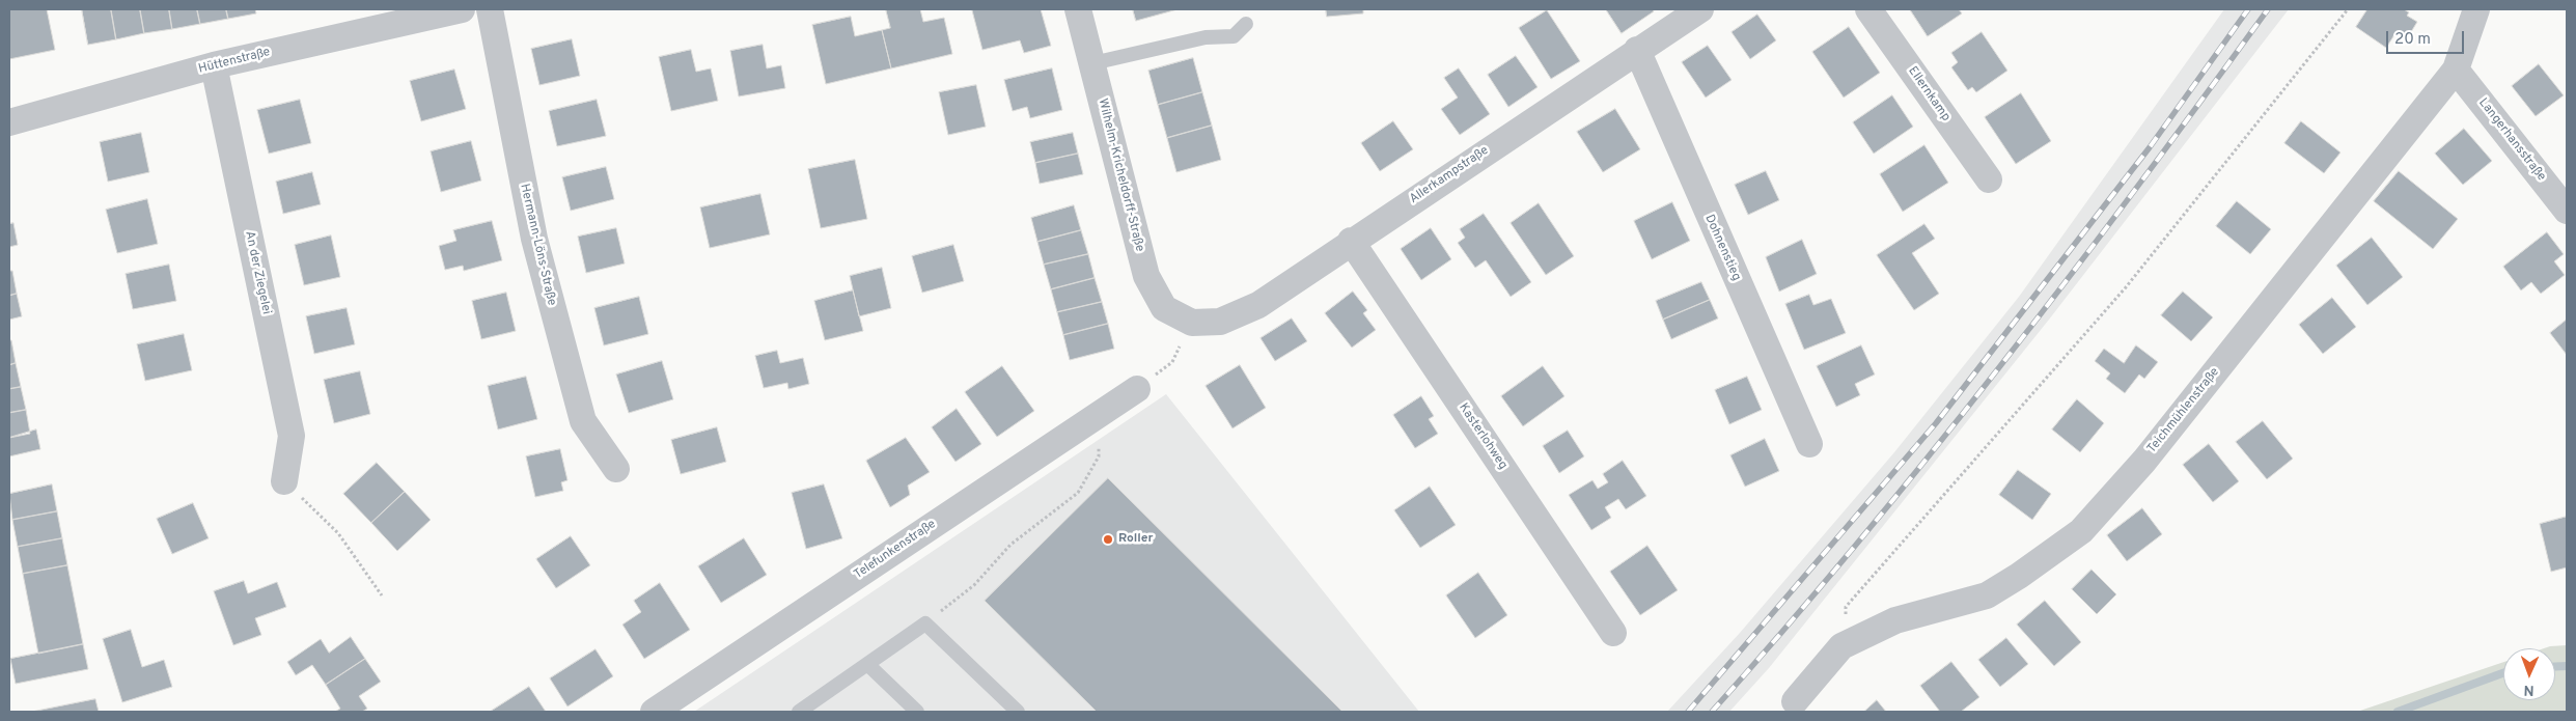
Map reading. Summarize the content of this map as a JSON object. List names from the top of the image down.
{
  "streets": {
    "street": [
      "Hüttenstraße",
      "Ellernkamp",
      "Langerhansstraße",
      "Wilhelm-Kricheldorff-Straße",
      "Allerkampstraße",
      "Hermann-Löns-Straße",
      "Dohnenstieg",
      "An der Ziegelei",
      "Teichmühlenstraße",
      "Kasterlohweg",
      "Telefunkenstraße"
    ]
  },
  "crossings": [
    ["Hüttenstraße", "An der Ziegelei"],
    ["Langerhansstraße", "Teichmühlenstraße"],
    ["Wilhelm-Kricheldorff-Straße", "Allerkampstraße"],
    ["Allerkampstraße", "Dohnenstieg"],
    ["Allerkampstraße", "Kasterlohweg"]
  ],
  "places": ["Roller"],
  "scale_bar": "20 m",
  "north": "bottom"
}
